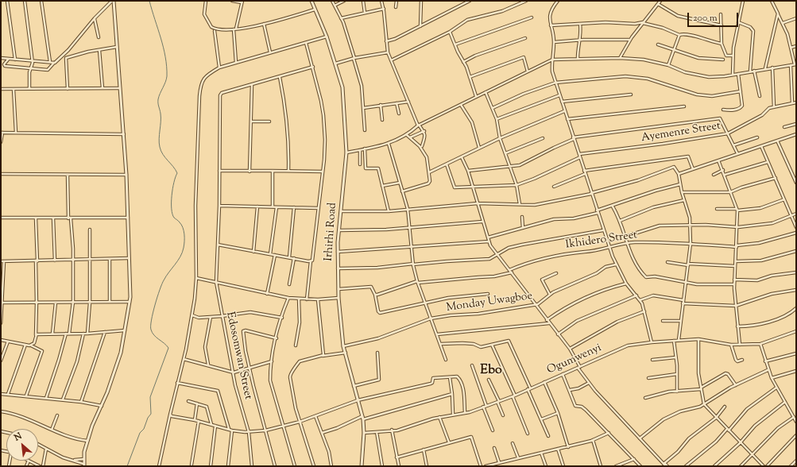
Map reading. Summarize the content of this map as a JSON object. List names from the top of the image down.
{
  "streets": {
    "street": [
      "Ayemenre Street",
      "Irhirhi Road",
      "Ikhidero Street",
      "Monday Uwagboe",
      "Edosomwan Street",
      "Ogumwenyi"
    ]
  },
  "crossings": [
    ["Irhirhi Road", "Monday Uwagboe"],
    ["Irhirhi Road", "Ogumwenyi"]
  ],
  "districts": ["Ebo"],
  "scale_bar": "200 m",
  "north": "top left"
}
